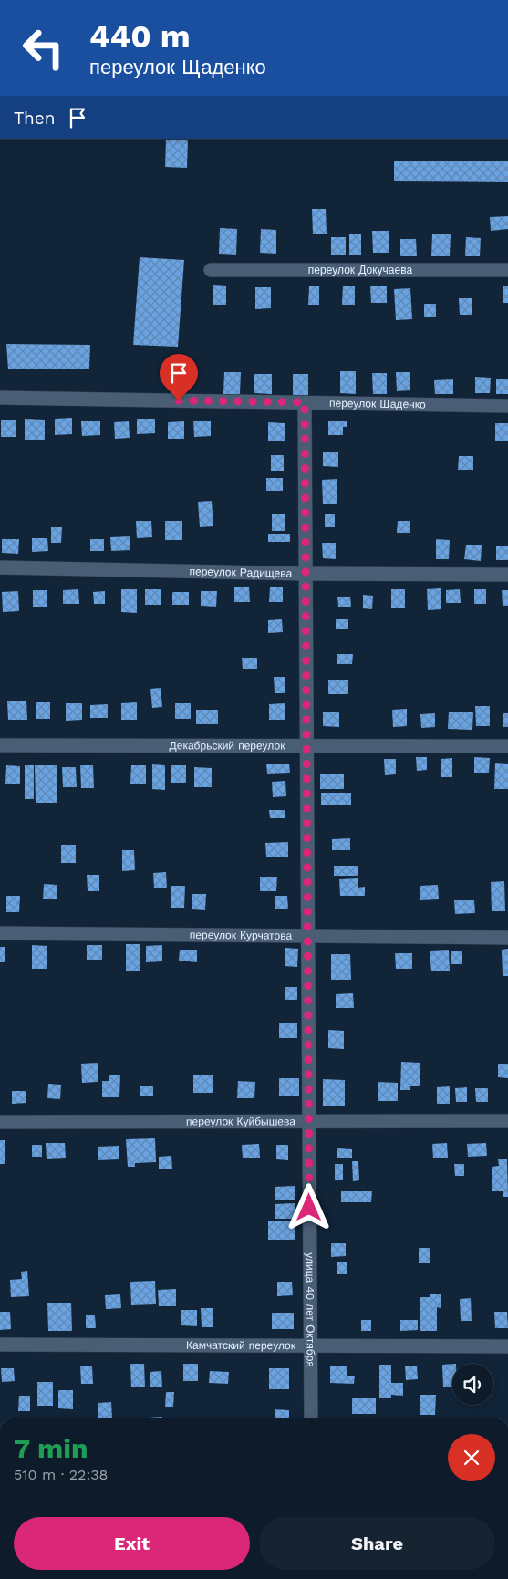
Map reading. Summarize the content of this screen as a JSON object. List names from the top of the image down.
{
  "streets": {
    "street": [
      "переулок Докучаева",
      "переулок Щаденко",
      "переулок Радищева",
      "Декабрьский переулок",
      "переулок Курчатова",
      "переулок Куйбышева",
      "улица 40 лет Октября",
      "Камчатский переулок"
    ]
  },
  "crossings": [
    ["переулок Щаденко", "улица 40 лет Октября"],
    ["переулок Радищева", "улица 40 лет Октября"],
    ["Декабрьский переулок", "улица 40 лет Октября"],
    ["переулок Курчатова", "улица 40 лет Октября"],
    ["переулок Куйбышева", "улица 40 лет Октября"],
    ["улица 40 лет Октября", "Камчатский переулок"]
  ],
  "page": {
    "turn": ["440 m", "переулок Щаденко"],
    "then": "Then",
    "heading": ["7 min", "510 m · 22:38"],
    "buttons": ["Exit", "Share"]
  }
}
